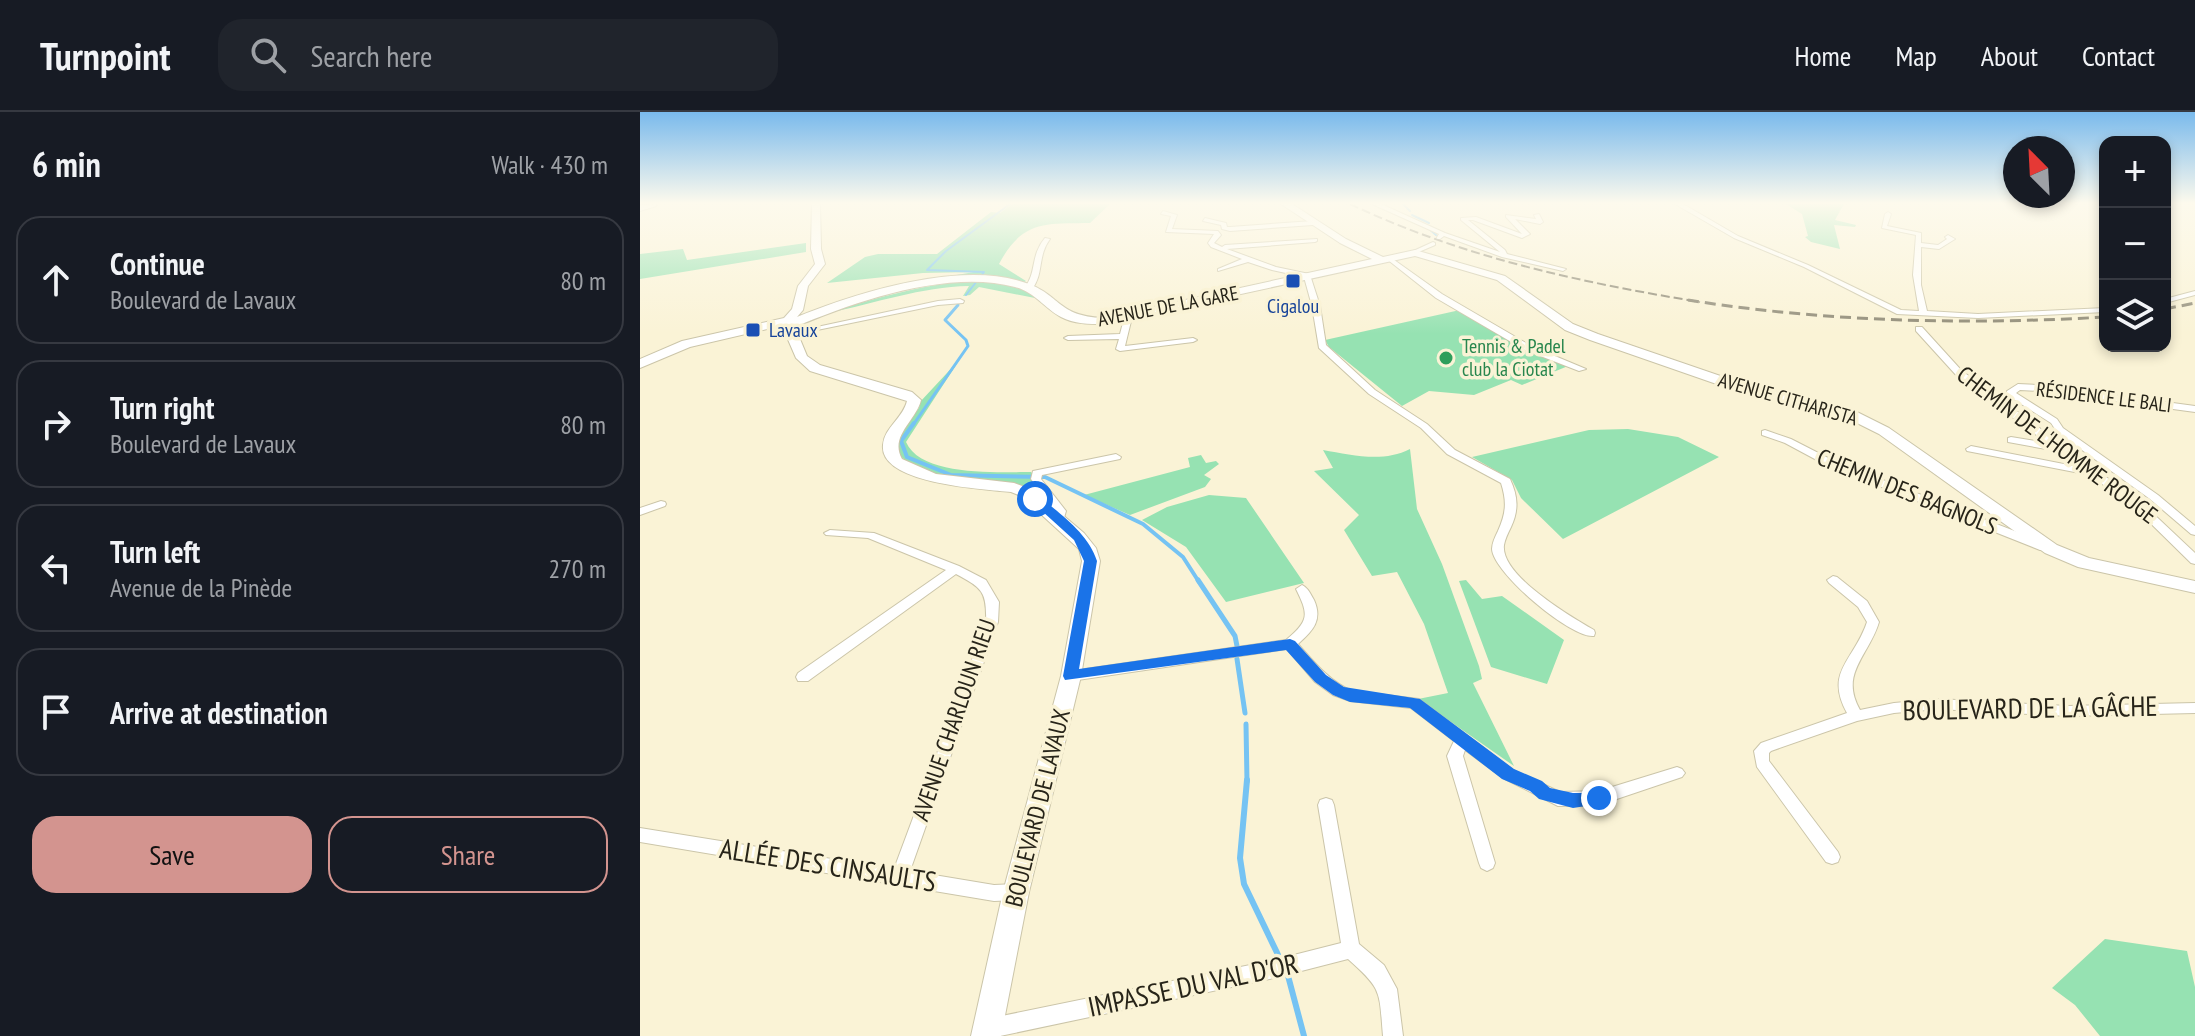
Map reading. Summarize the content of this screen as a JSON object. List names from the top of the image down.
{
  "streets": {
    "street": [
      "AVENUE DE LA GARE",
      "RÉSIDENCE LE BALI",
      "AVENUE CITHARISTA",
      "CHEMIN DE L'HOMME ROUGE",
      "CHEMIN DES BAGNOLS",
      "BOULEVARD DE LA GÂCHE",
      "AVENUE CHARLOUN RIEU",
      "BOULEVARD DE LAVAUX",
      "ALLÉE DES CINSAULTS",
      "IMPASSE DU VAL D'OR"
    ]
  },
  "crossings": [
    ["AVENUE DE LA GARE", "AVENUE CITHARISTA"],
    ["AVENUE DE LA GARE", "BOULEVARD DE LAVAUX"],
    ["AVENUE CITHARISTA", "CHEMIN DES BAGNOLS"],
    ["AVENUE CHARLOUN RIEU", "ALLÉE DES CINSAULTS"],
    ["BOULEVARD DE LAVAUX", "ALLÉE DES CINSAULTS"],
    ["BOULEVARD DE LAVAUX", "IMPASSE DU VAL D'OR"]
  ],
  "places": {
    "transit": ["Cigalou", "Lavaux"],
    "other": ["Tennis & Padel club la Ciotat"]
  },
  "north": "top left",
  "page": {
    "header": "Turnpoint",
    "search": "Search here",
    "nav": [
      "Home",
      "Map",
      "About",
      "Contact"
    ],
    "heading": ["6 min", "Walk · 430 m"],
    "map_buttons": ["+", "−"],
    "list": [
      ["Continue", "Boulevard de Lavaux", "80 m"],
      ["Turn right", "Boulevard de Lavaux", "80 m"],
      ["Turn left", "Avenue de la Pinède", "270 m"],
      "Arrive at destination"
    ],
    "buttons": ["Save", "Share"]
  }
}
